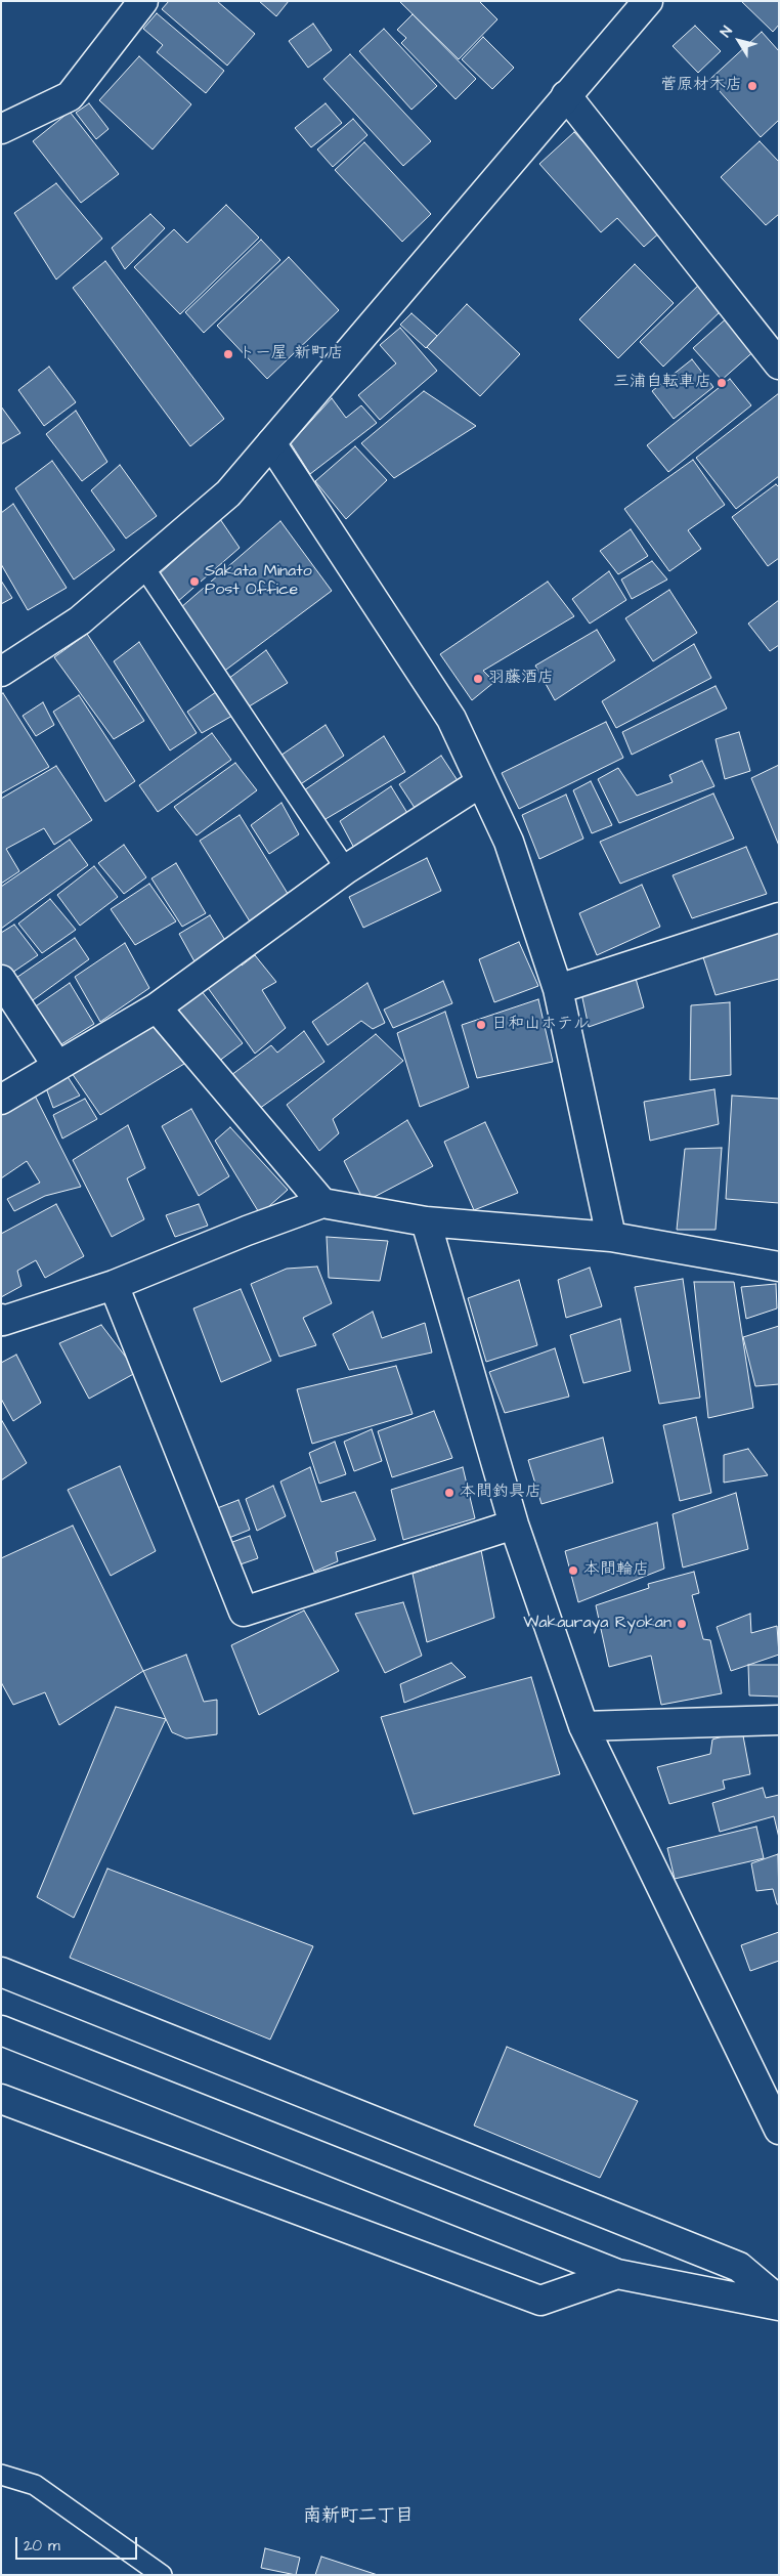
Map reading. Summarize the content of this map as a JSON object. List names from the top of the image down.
{
  "districts": ["南新町二丁目"],
  "places": [
    "菅原材木店",
    "トー屋 新町店",
    "三浦自転車店",
    "Sakata Minato Post Office",
    "羽藤酒店",
    "日和山ホテル",
    "本間釣具店",
    "本間輪店",
    "Wakauraya Ryokan"
  ],
  "scale_bar": "20 m",
  "north": "top left"
}
